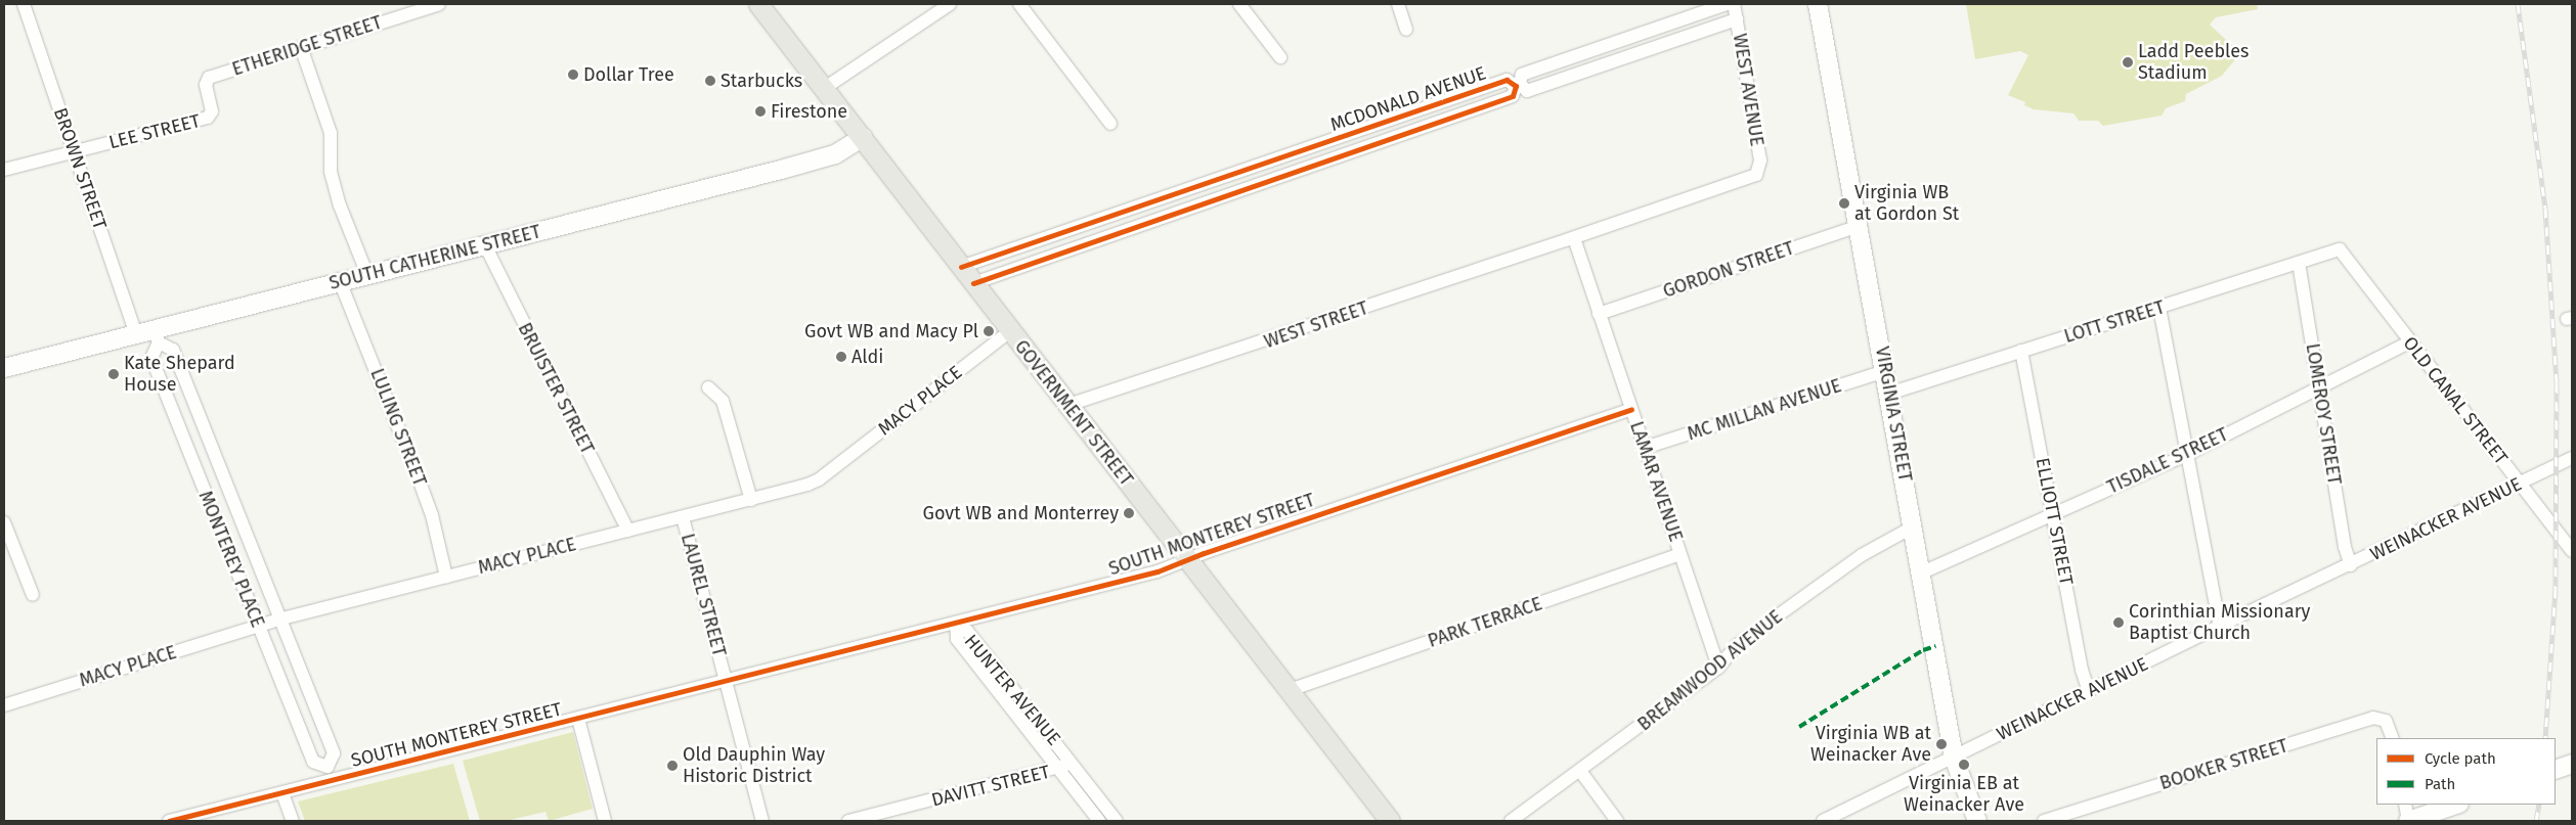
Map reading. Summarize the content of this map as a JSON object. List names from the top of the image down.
{
  "streets": {
    "main road": ["GOVERNMENT STREET"],
    "street": [
      "ETHERIDGE STREET",
      "WEST AVENUE",
      "MCDONALD AVENUE",
      "LEE STREET",
      "BROWN STREET",
      "SOUTH CATHERINE STREET",
      "GORDON STREET",
      "LOTT STREET",
      "WEST STREET",
      "BRUISTER STREET",
      "MACY PLACE",
      "OLD CANAL STREET",
      "MC MILLAN AVENUE",
      "VIRGINIA STREET",
      "LOMEROY STREET",
      "LULING STREET",
      "TISDALE STREET",
      "LAMAR AVENUE",
      "WEINACKER AVENUE",
      "ELLIOTT STREET",
      "SOUTH MONTEREY STREET",
      "MONTEREY PLACE",
      "LAUREL STREET",
      "PARK TERRACE",
      "BREAMWOOD AVENUE",
      "HUNTER AVENUE",
      "BOOKER STREET",
      "DAVITT STREET"
    ]
  },
  "crossings": [
    ["ETHERIDGE STREET", "LEE STREET"],
    ["WEST AVENUE", "WEST STREET"],
    ["MCDONALD AVENUE", "GOVERNMENT STREET"],
    ["LEE STREET", "BROWN STREET"],
    ["BROWN STREET", "SOUTH CATHERINE STREET"],
    ["SOUTH CATHERINE STREET", "BRUISTER STREET"],
    ["SOUTH CATHERINE STREET", "GOVERNMENT STREET"],
    ["SOUTH CATHERINE STREET", "LULING STREET"],
    ["SOUTH CATHERINE STREET", "MONTEREY PLACE"],
    ["GORDON STREET", "VIRGINIA STREET"],
    ["GORDON STREET", "LAMAR AVENUE"],
    ["LOTT STREET", "OLD CANAL STREET"],
    ["LOTT STREET", "VIRGINIA STREET"],
    ["LOTT STREET", "LOMEROY STREET"],
    ["LOTT STREET", "ELLIOTT STREET"],
    ["WEST STREET", "GOVERNMENT STREET"],
    ["WEST STREET", "LAMAR AVENUE"],
    ["BRUISTER STREET", "MACY PLACE"],
    ["MACY PLACE", "GOVERNMENT STREET"],
    ["MACY PLACE", "LULING STREET"],
    ["MACY PLACE", "MONTEREY PLACE"],
    ["MACY PLACE", "LAUREL STREET"],
    ["OLD CANAL STREET", "TISDALE STREET"],
    ["OLD CANAL STREET", "WEINACKER AVENUE"],
    ["MC MILLAN AVENUE", "VIRGINIA STREET"],
    ["MC MILLAN AVENUE", "LAMAR AVENUE"],
    ["GOVERNMENT STREET", "SOUTH MONTEREY STREET"],
    ["GOVERNMENT STREET", "PARK TERRACE"],
    ["VIRGINIA STREET", "TISDALE STREET"],
    ["VIRGINIA STREET", "WEINACKER AVENUE"],
    ["VIRGINIA STREET", "BREAMWOOD AVENUE"],
    ["LOMEROY STREET", "TISDALE STREET"],
    ["LOMEROY STREET", "WEINACKER AVENUE"],
    ["TISDALE STREET", "ELLIOTT STREET"],
    ["LAMAR AVENUE", "SOUTH MONTEREY STREET"],
    ["LAMAR AVENUE", "PARK TERRACE"],
    ["LAMAR AVENUE", "BREAMWOOD AVENUE"],
    ["WEINACKER AVENUE", "ELLIOTT STREET"],
    ["SOUTH MONTEREY STREET", "MONTEREY PLACE"],
    ["SOUTH MONTEREY STREET", "LAUREL STREET"],
    ["SOUTH MONTEREY STREET", "HUNTER AVENUE"],
    ["HUNTER AVENUE", "DAVITT STREET"]
  ],
  "places": [
    "Ladd Peebles Stadium",
    "Dollar Tree",
    "Starbucks",
    "Firestone",
    "Virginia WB at Gordon St",
    "Govt WB and Macy Pl",
    "Aldi",
    "Kate Shepard House",
    "Govt WB and Monterrey",
    "Corinthian Missionary Baptist Church",
    "Virginia WB at Weinacker Ave",
    "Virginia EB at Weinacker Ave",
    "Old Dauphin Way Historic District"
  ],
  "legend": ["Cycle path", "Path"]
}
